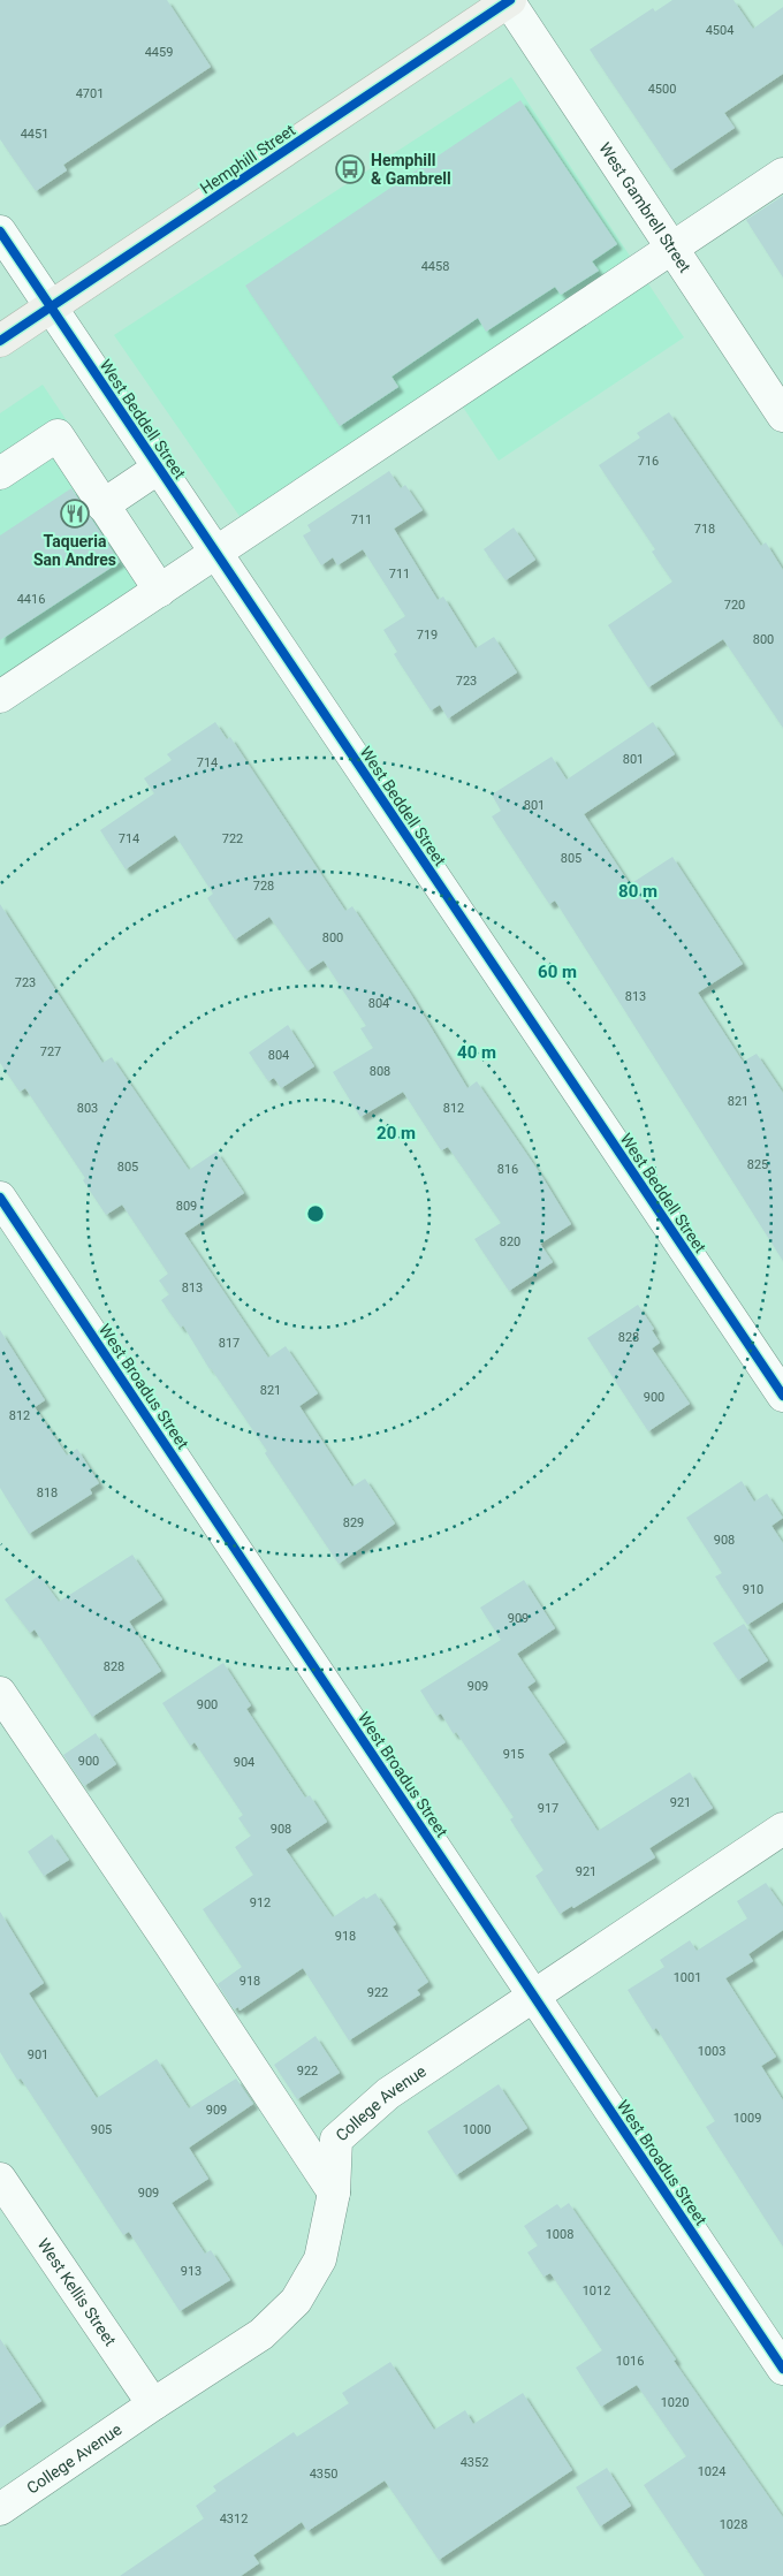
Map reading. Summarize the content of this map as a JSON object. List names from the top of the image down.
{
  "streets": {
    "main road": ["Hemphill Street"],
    "street": [
      "West Gambrell Street",
      "West Beddell Street",
      "West Broadus Street",
      "College Avenue",
      "West Kellis Street"
    ]
  },
  "crossings": [
    ["Hemphill Street", "West Gambrell Street"],
    ["Hemphill Street", "West Beddell Street"],
    ["West Broadus Street", "College Avenue"],
    ["College Avenue", "West Kellis Street"]
  ],
  "places": {
    "bus stop": ["Hemphill & Gambrell"],
    "restaurant": ["Taqueria San Andres"]
  },
  "house_numbers": [
    "4504",
    "4459",
    "4500",
    "4701",
    "4451",
    "4458",
    "716",
    "711",
    "718",
    "711",
    "4416",
    "720",
    "719",
    "800",
    "723",
    "801",
    "714",
    "801",
    "714",
    "722",
    "805",
    "728",
    "800",
    "723",
    "813",
    "804",
    "727",
    "804",
    "808",
    "821",
    "803",
    "812",
    "825",
    "805",
    "816",
    "809",
    "820",
    "813",
    "828",
    "817",
    "821",
    "900",
    "812",
    "818",
    "829",
    "908",
    "910",
    "909",
    "828",
    "909",
    "900",
    "915",
    "900",
    "904",
    "921",
    "917",
    "908",
    "921",
    "912",
    "918",
    "1001",
    "918",
    "922",
    "1003",
    "901",
    "922",
    "909",
    "1009",
    "905",
    "1000",
    "909",
    "1008",
    "913",
    "1012",
    "1016",
    "1020",
    "4352",
    "1024",
    "4350",
    "4312",
    "1028"
  ],
  "rings": [
    "80 m",
    "60 m",
    "40 m",
    "20 m"
  ]
}
